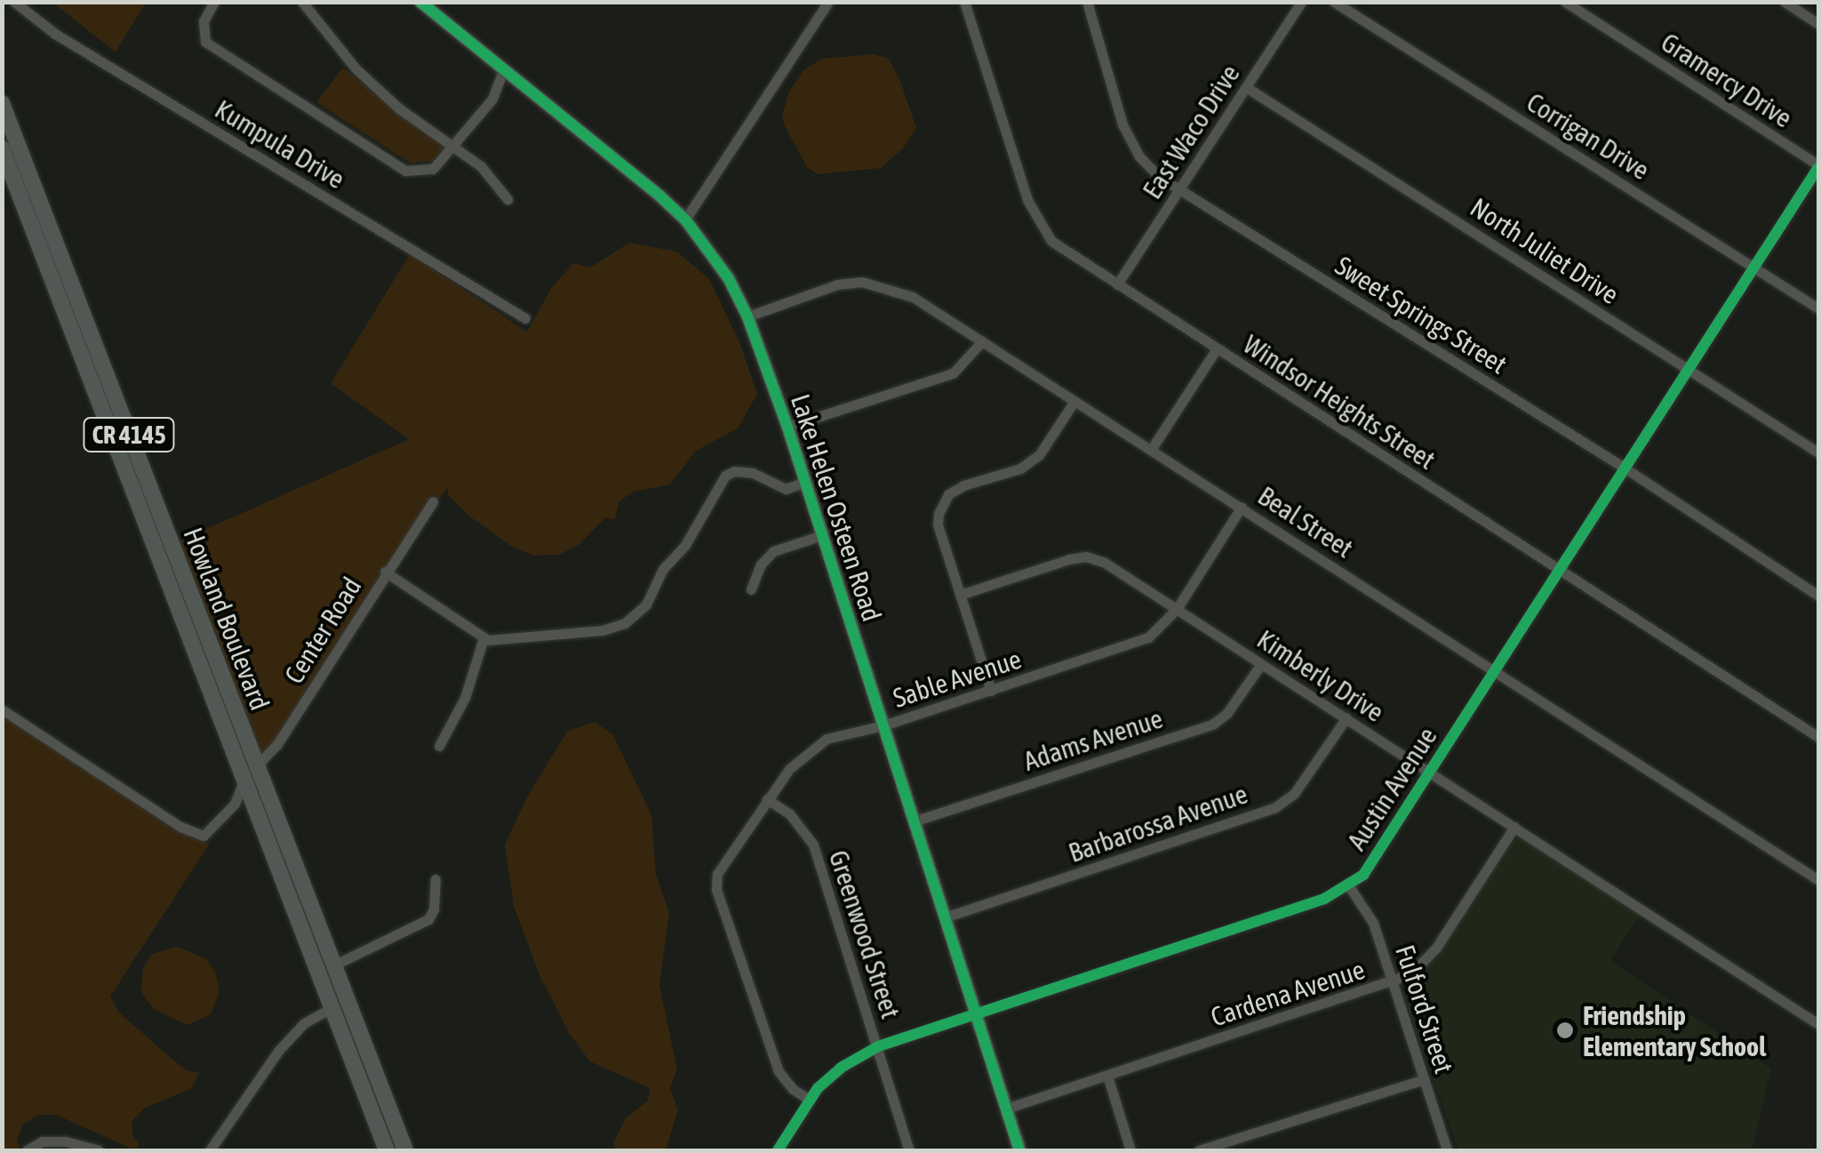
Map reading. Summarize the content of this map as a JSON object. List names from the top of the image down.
{
  "streets": {
    "main road": ["CR 4145", "Howland Boulevard"],
    "street": [
      "Gramercy Drive",
      "East Waco Drive",
      "Corrigan Drive",
      "Kumpula Drive",
      "North Juliet Drive",
      "Sweet Springs Street",
      "Windsor Heights Street",
      "Lake Helen Osteen Road",
      "Beal Street",
      "Center Road",
      "Kimberly Drive",
      "Sable Avenue",
      "Adams Avenue",
      "Austin Avenue",
      "Barbarossa Avenue",
      "Greenwood Street",
      "Cardena Avenue",
      "Fulford Street"
    ]
  },
  "crossings": [
    ["Gramercy Drive", "Austin Avenue"],
    ["East Waco Drive", "North Juliet Drive"],
    ["East Waco Drive", "Sweet Springs Street"],
    ["East Waco Drive", "Windsor Heights Street"],
    ["Corrigan Drive", "Austin Avenue"],
    ["North Juliet Drive", "Austin Avenue"],
    ["Sweet Springs Street", "Austin Avenue"],
    ["Windsor Heights Street", "Austin Avenue"],
    ["Lake Helen Osteen Road", "Beal Street"],
    ["Lake Helen Osteen Road", "Sable Avenue"],
    ["Lake Helen Osteen Road", "Adams Avenue"],
    ["Lake Helen Osteen Road", "Austin Avenue"],
    ["Lake Helen Osteen Road", "Barbarossa Avenue"],
    ["Lake Helen Osteen Road", "Cardena Avenue"],
    ["Beal Street", "Sable Avenue"],
    ["Beal Street", "Austin Avenue"],
    ["Howland Boulevard", "Center Road"],
    ["Kimberly Drive", "Sable Avenue"],
    ["Kimberly Drive", "Adams Avenue"],
    ["Kimberly Drive", "Austin Avenue"],
    ["Kimberly Drive", "Barbarossa Avenue"],
    ["Kimberly Drive", "Cardena Avenue"],
    ["Sable Avenue", "Austin Avenue"],
    ["Sable Avenue", "Greenwood Street"],
    ["Austin Avenue", "Greenwood Street"],
    ["Austin Avenue", "Fulford Street"],
    ["Cardena Avenue", "Fulford Street"]
  ],
  "places": ["Friendship Elementary School"]
}
